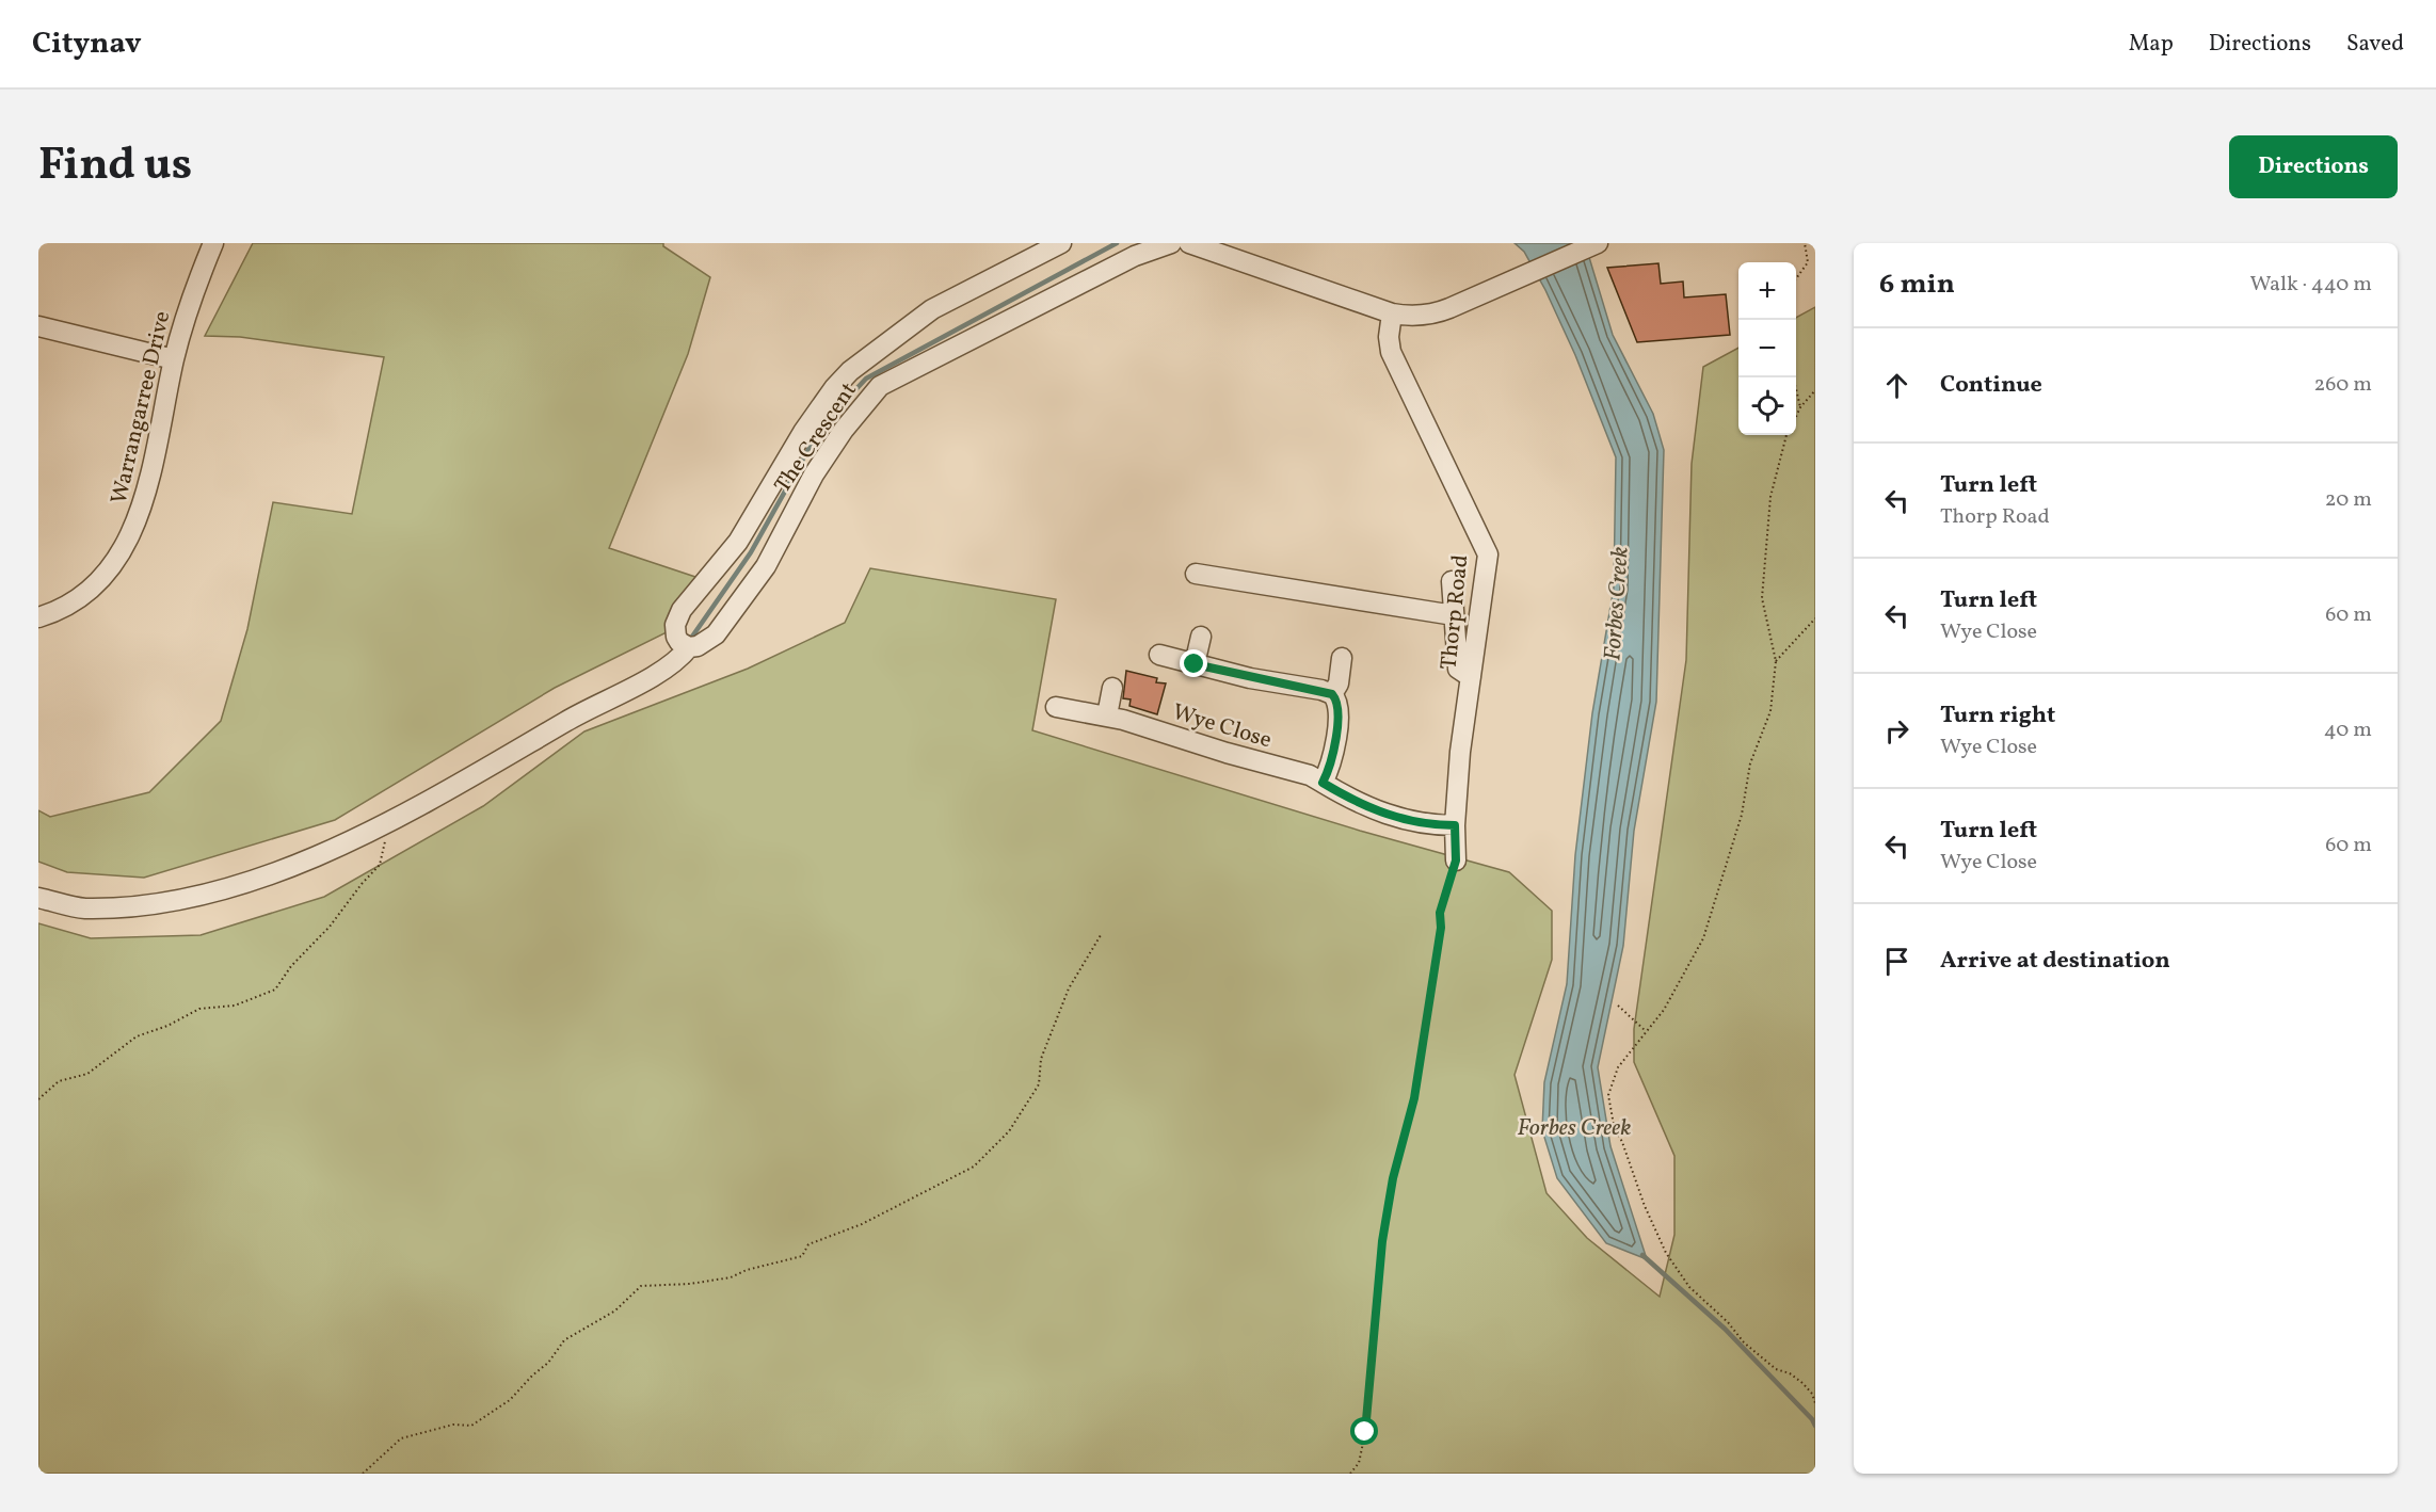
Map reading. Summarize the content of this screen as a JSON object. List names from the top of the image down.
{
  "streets": {
    "street": [
      "Warrangarree Drive",
      "The Crescent",
      "Thorp Road",
      "Wye Close"
    ]
  },
  "crossings": [
    ["Thorp Road", "Wye Close"]
  ],
  "water": ["Forbes Creek"],
  "page": {
    "header": "Citynav",
    "nav": ["Map", "Directions", "Saved"],
    "title": "Find us",
    "buttons": "Directions",
    "heading": ["6 min", "Walk · 440 m"],
    "map_buttons": ["+", "−"],
    "list": [
      ["Continue", "260 m"],
      ["Turn left", "Thorp Road", "20 m"],
      ["Turn left", "Wye Close", "60 m"],
      ["Turn right", "Wye Close", "40 m"],
      ["Turn left", "Wye Close", "60 m"],
      "Arrive at destination"
    ]
  }
}
